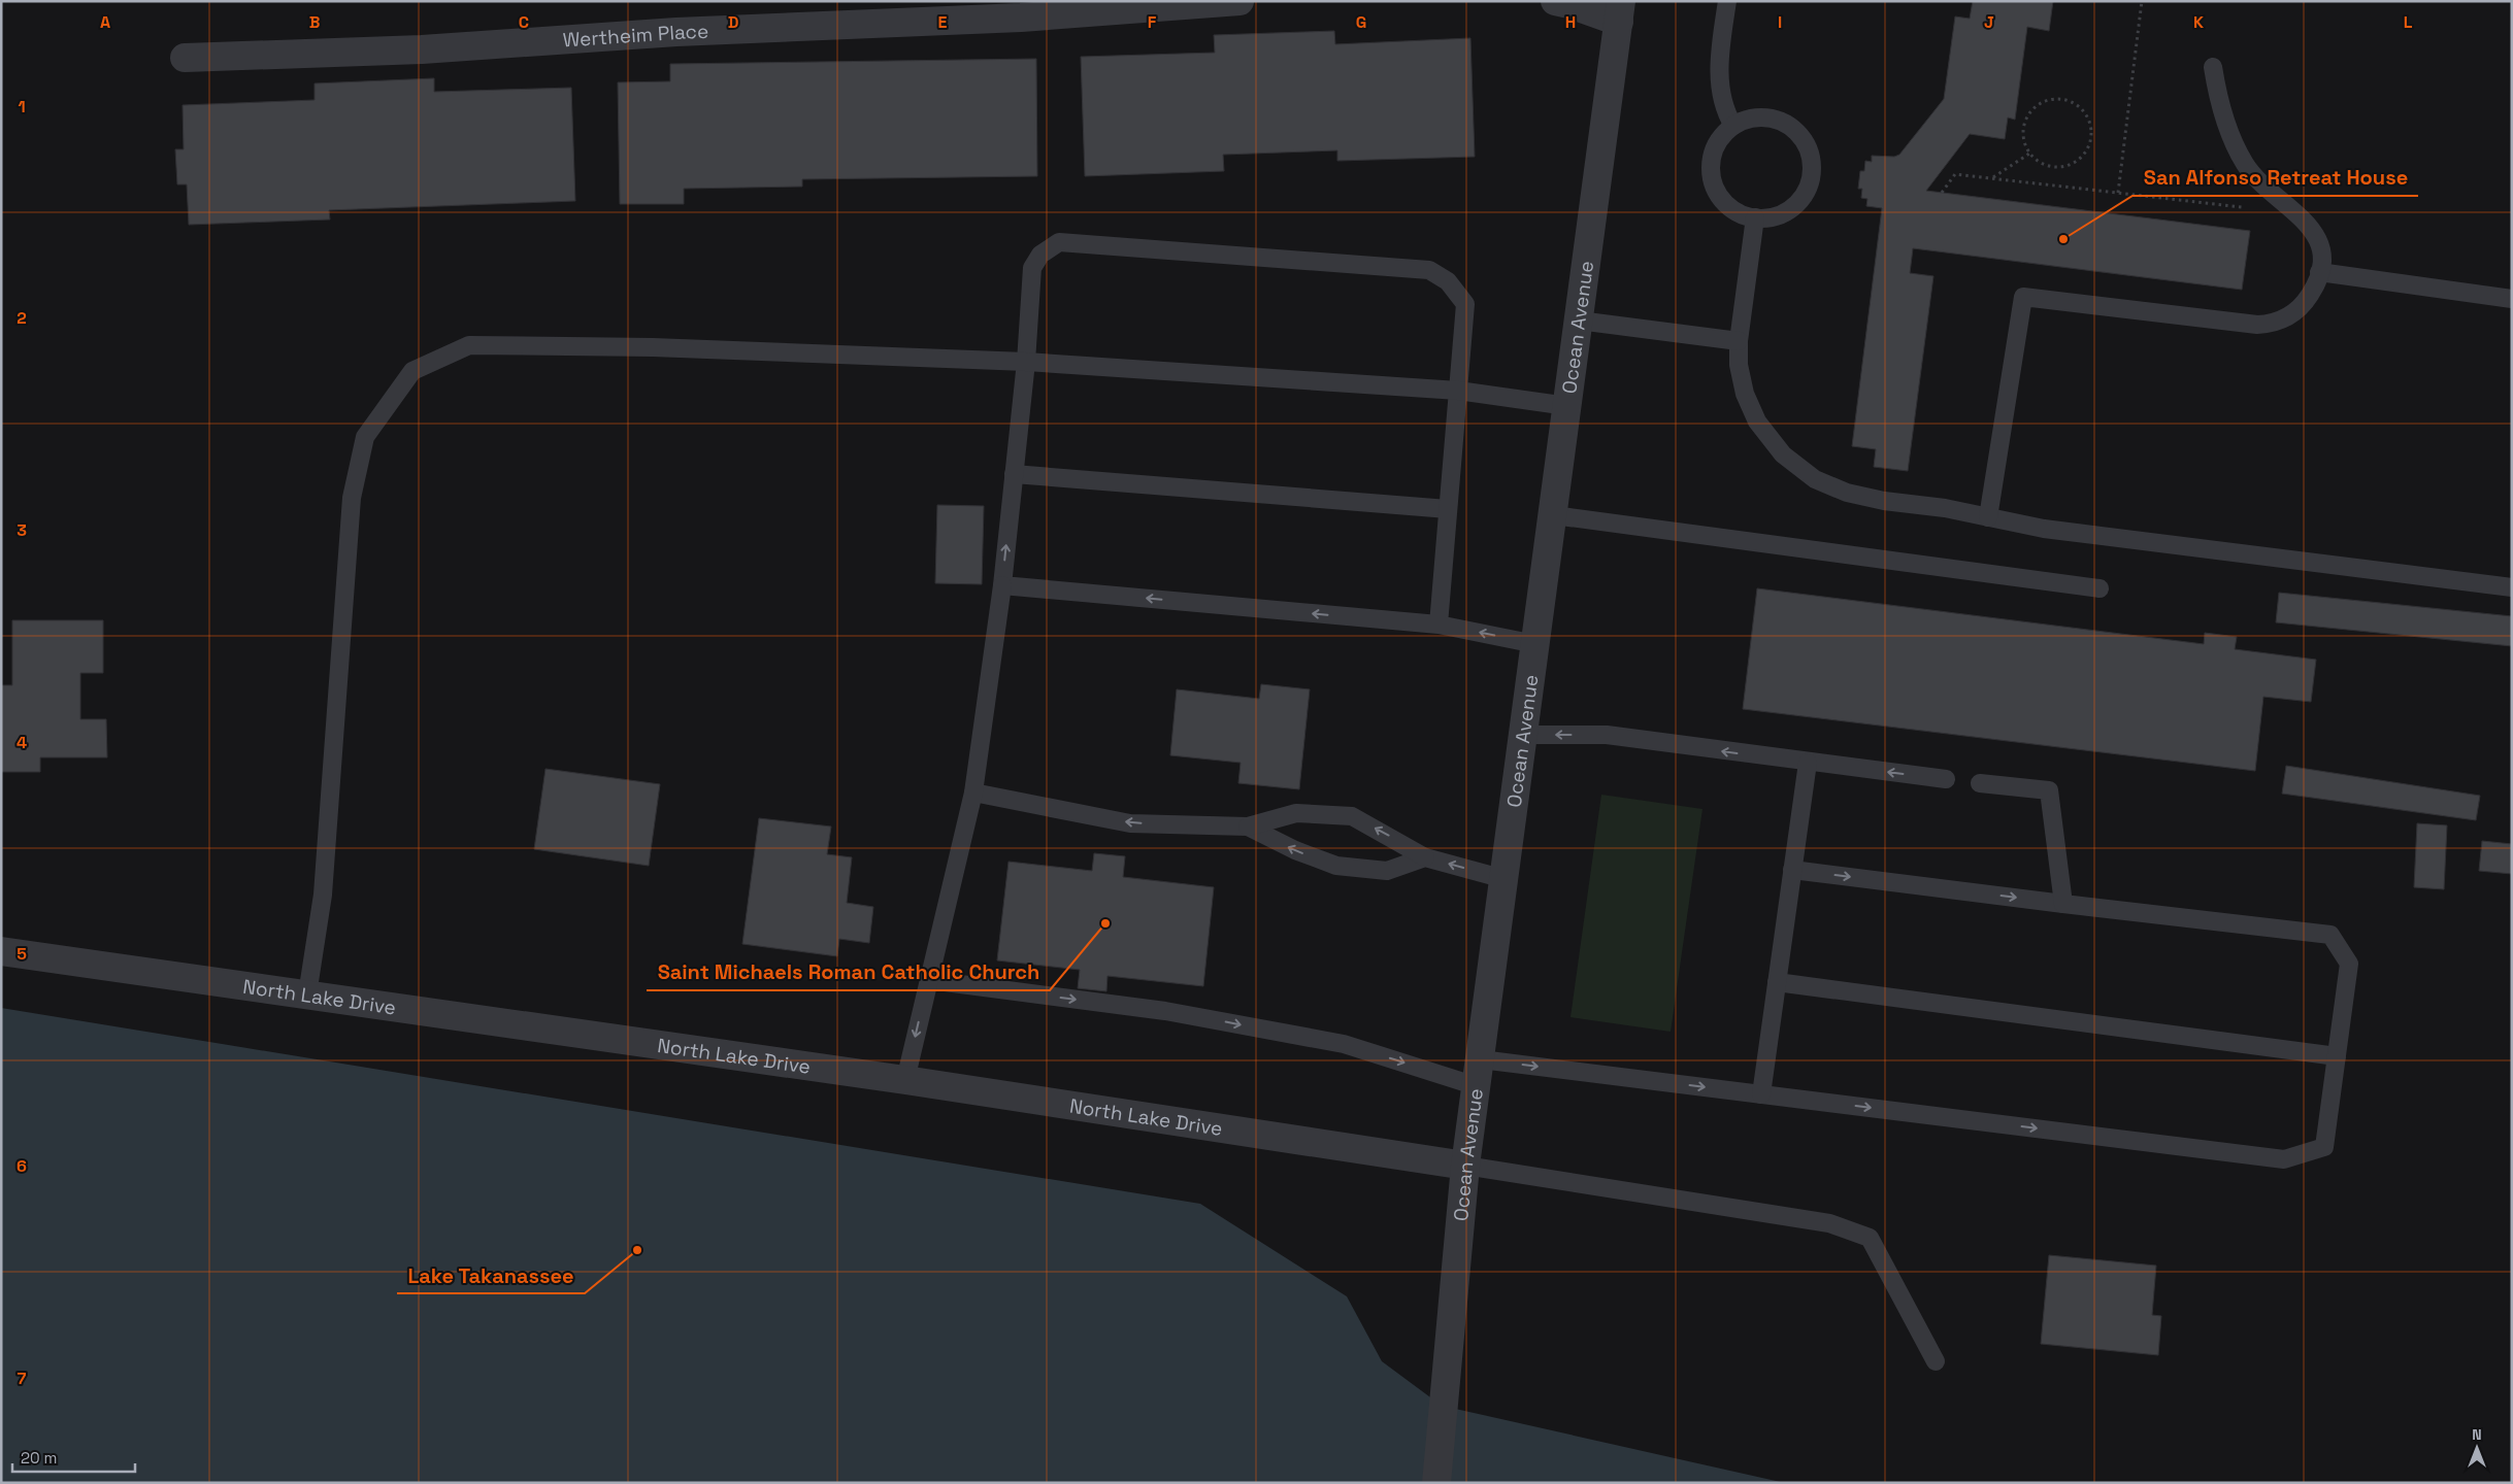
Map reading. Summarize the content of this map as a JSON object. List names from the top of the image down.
{
  "streets": {
    "street": ["Wertheim Place", "Ocean Avenue", "North Lake Drive"]
  },
  "crossings": [
    ["Ocean Avenue", "North Lake Drive"]
  ],
  "places": ["San Alfonso Retreat House", "Saint Michaels Roman Catholic Church", "Lake Takanassee"],
  "scale_bar": "20 m",
  "north": "top",
  "grid": {
    "columns": [
      "A",
      "B",
      "C",
      "D",
      "E",
      "F",
      "G",
      "H",
      "I",
      "J",
      "K",
      "L"
    ],
    "rows": [
      "1",
      "2",
      "3",
      "4",
      "5",
      "6",
      "7"
    ]
  }
}
